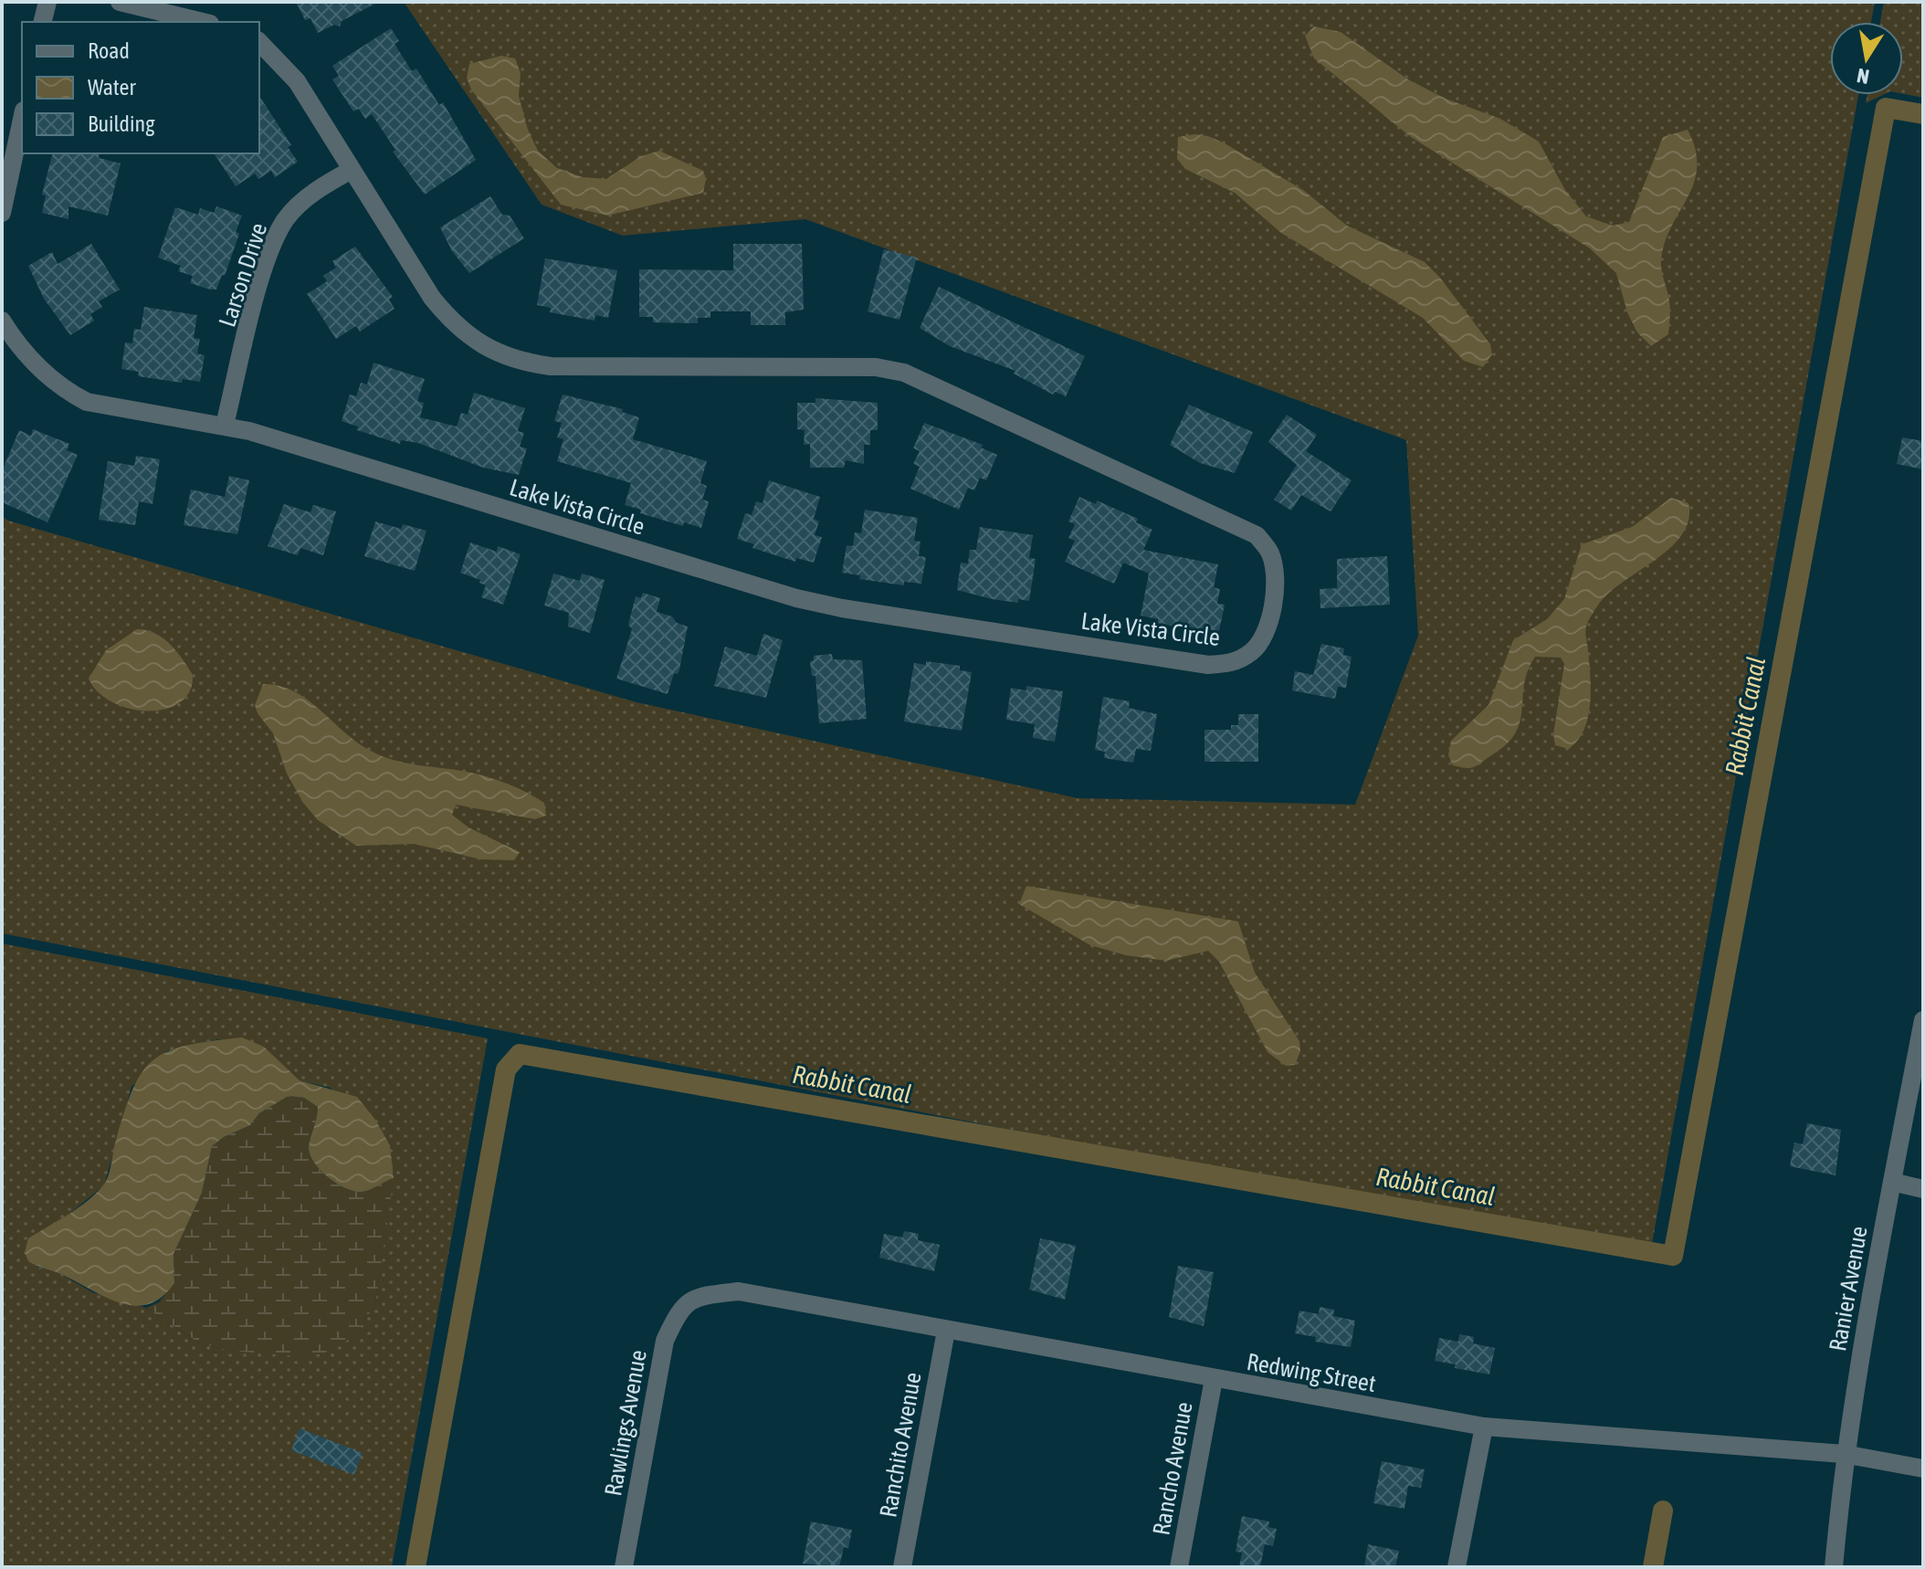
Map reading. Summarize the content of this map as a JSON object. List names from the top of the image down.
{
  "streets": {
    "street": [
      "Larson Drive",
      "Lake Vista Circle",
      "Ranier Avenue",
      "Redwing Street",
      "Rawlings Avenue",
      "Ranchito Avenue",
      "Rancho Avenue"
    ]
  },
  "crossings": [
    ["Larson Drive", "Lake Vista Circle"],
    ["Ranier Avenue", "Redwing Street"],
    ["Redwing Street", "Rawlings Avenue"],
    ["Redwing Street", "Ranchito Avenue"],
    ["Redwing Street", "Rancho Avenue"]
  ],
  "water": ["Rabbit Canal"],
  "legend": ["Road", "Water", "Building"],
  "north": "bottom"
}
